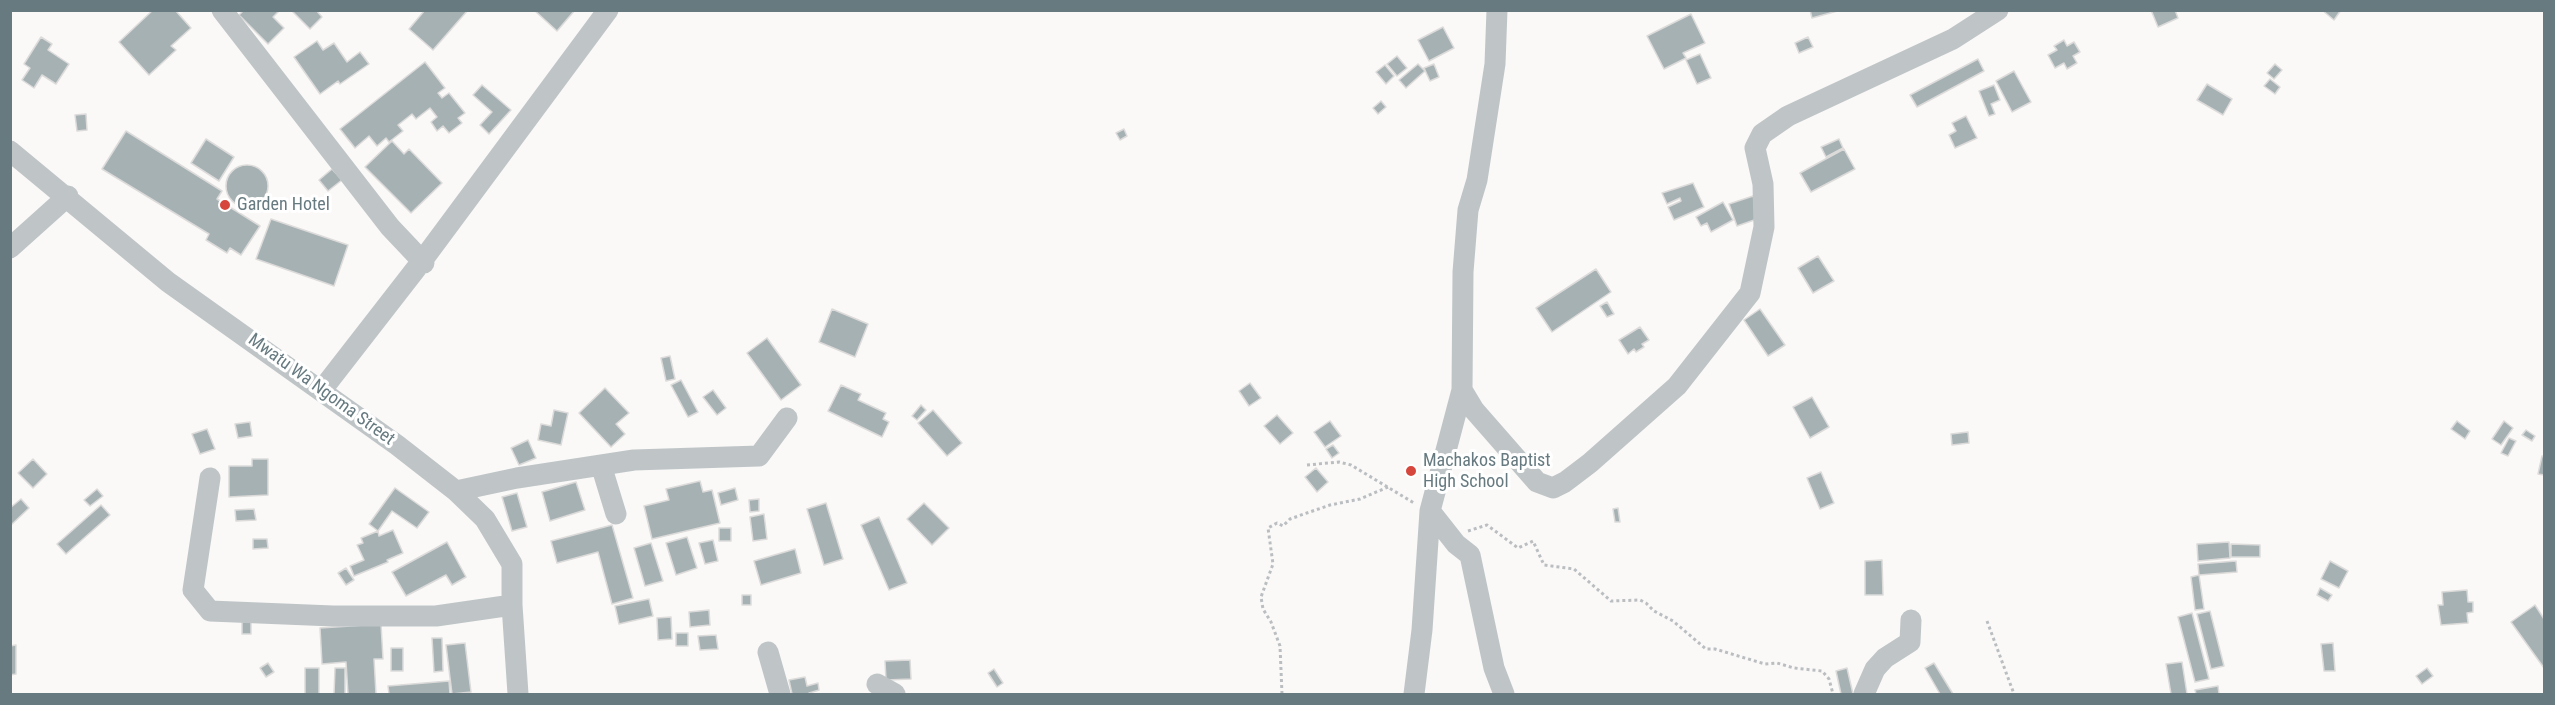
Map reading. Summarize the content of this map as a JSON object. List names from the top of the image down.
{
  "streets": {
    "street": ["Mwatu Wa Ngoma Street"]
  },
  "places": ["Garden Hotel", "Machakos Baptist High School"]
}
